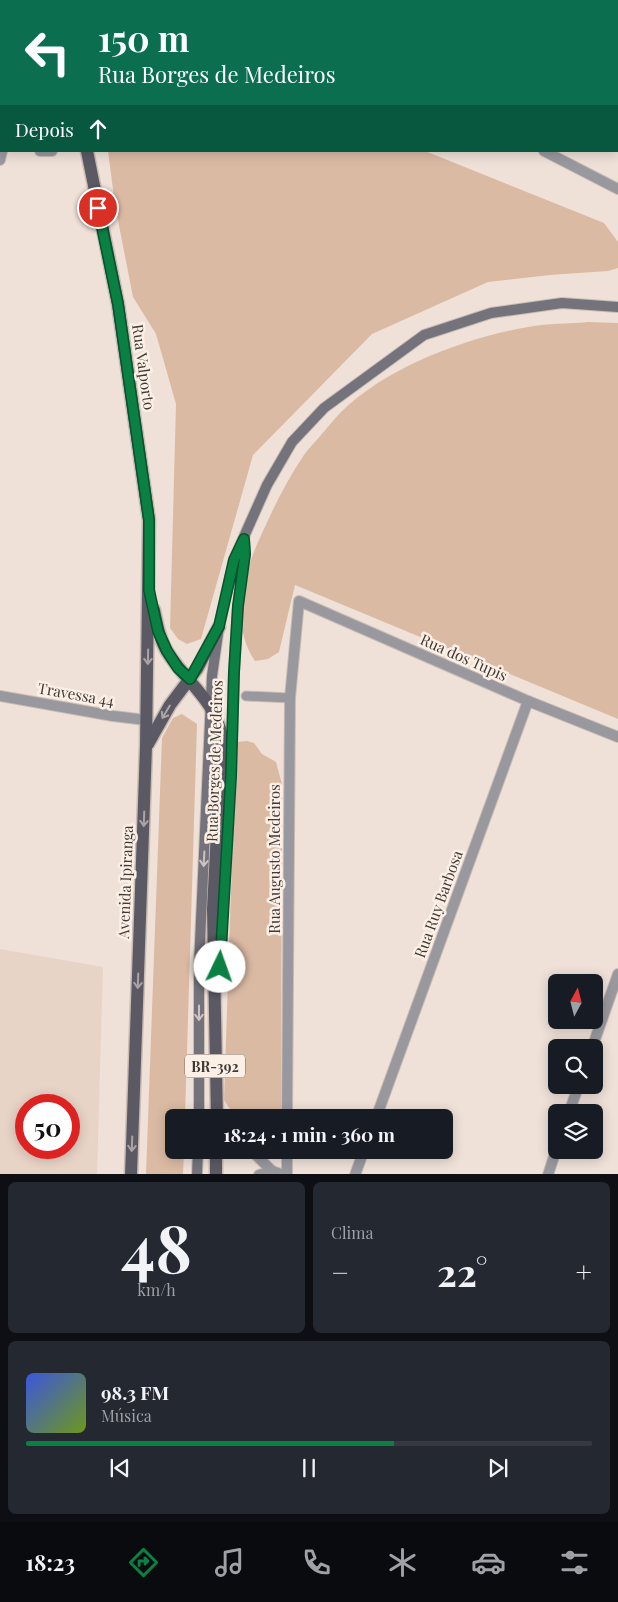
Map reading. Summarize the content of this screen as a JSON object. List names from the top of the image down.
{
  "streets": {
    "main road": [
      "Rua Valporto",
      "Rua Borges de Medeiros",
      "Avenida Ipiranga",
      "BR-392"
    ],
    "street": [
      "Rua dos Tupis",
      "Travessa 44",
      "Rua Augusto Medeiros",
      "Rua Ruy Barbosa"
    ]
  },
  "crossings": [
    ["Rua Valporto", "Avenida Ipiranga"],
    ["Rua dos Tupis", "Rua Augusto Medeiros"],
    ["Rua dos Tupis", "Rua Ruy Barbosa"],
    ["Travessa 44", "Avenida Ipiranga"],
    ["Rua Borges de Medeiros", "BR-392"]
  ],
  "north": "top",
  "page": {
    "turn": ["150 m", "Rua Borges de Medeiros"],
    "then": "Depois",
    "limit": "50",
    "trip": "18:24 · 1 min · 360 m",
    "tile": [
      ["48", "km/h"],
      "Clima"
    ],
    "heat": ["−", "22°", "+"],
    "song": ["98.3 FM", "Música"],
    "tabs": "18:23"
  }
}
